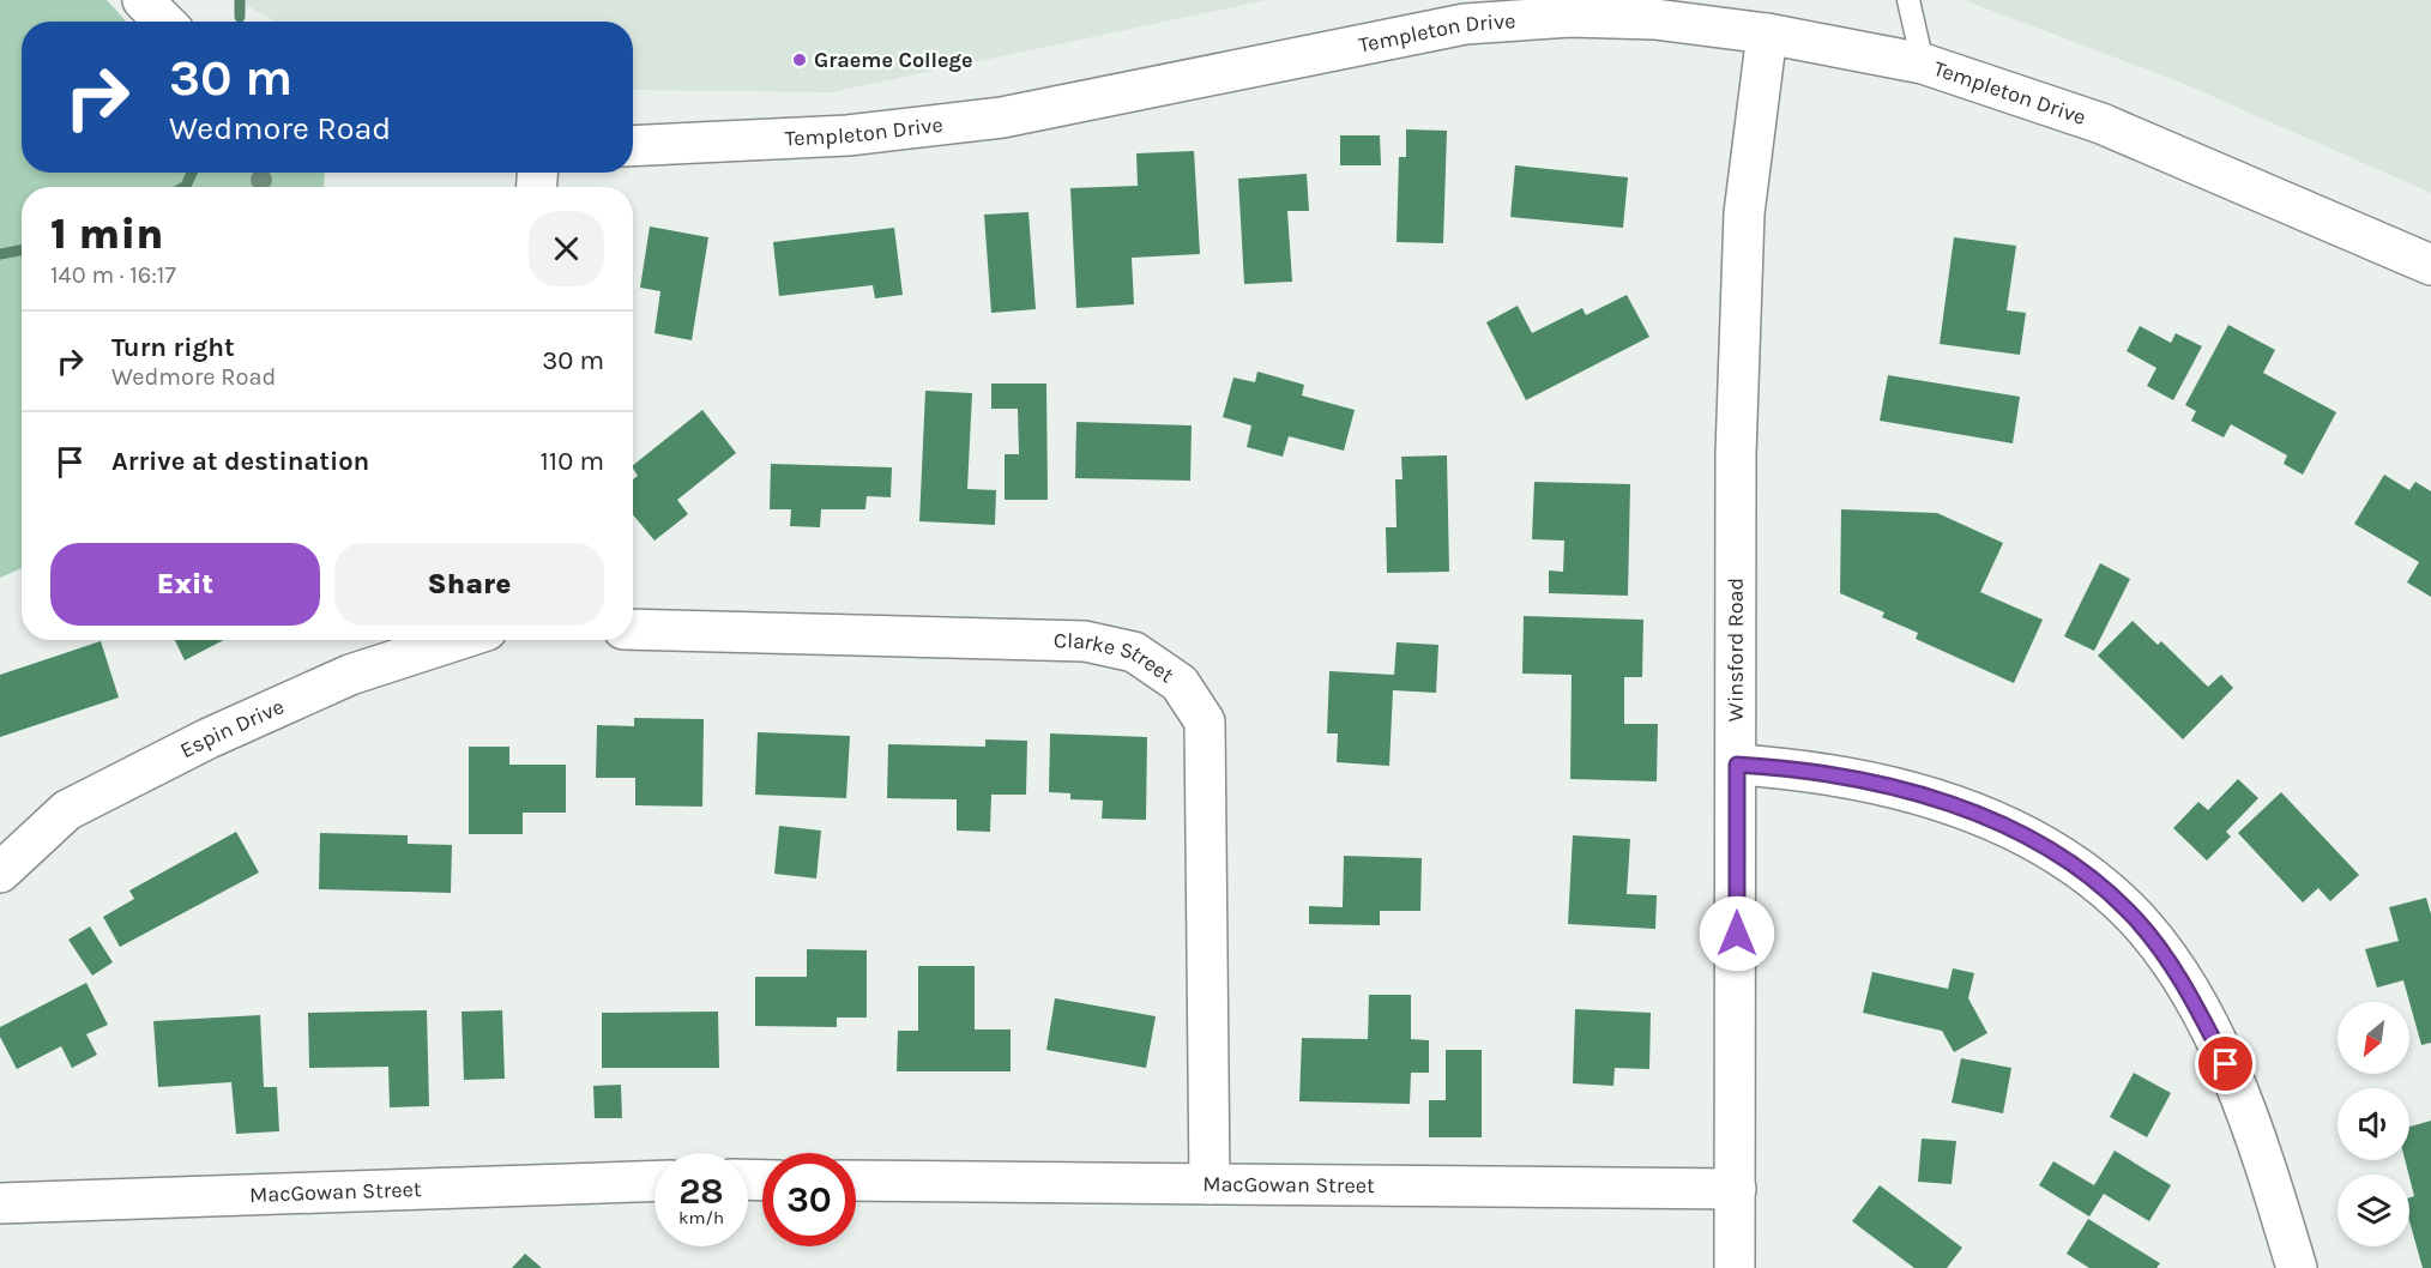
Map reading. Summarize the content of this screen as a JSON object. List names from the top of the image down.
{
  "streets": {
    "street": [
      "Templeton Drive",
      "Winsford Road",
      "Clarke Street",
      "Espin Drive",
      "MacGowan Street"
    ]
  },
  "crossings": [
    ["Templeton Drive", "Winsford Road"],
    ["Winsford Road", "MacGowan Street"],
    ["Clarke Street", "MacGowan Street"]
  ],
  "places": ["Graeme College"],
  "north": "bottom left",
  "page": {
    "turn": ["30 m", "Wedmore Road"],
    "heading": ["1 min", "140 m · 16:17"],
    "list": [
      {
        "name": "Turn right",
        "note": "Wedmore Road",
        "value": "30 m"
      },
      {
        "name": "Arrive at destination",
        "value": "110 m"
      }
    ],
    "buttons": ["Exit", "Share"],
    "speed": "28 km/h",
    "limit": "30"
  }
}
